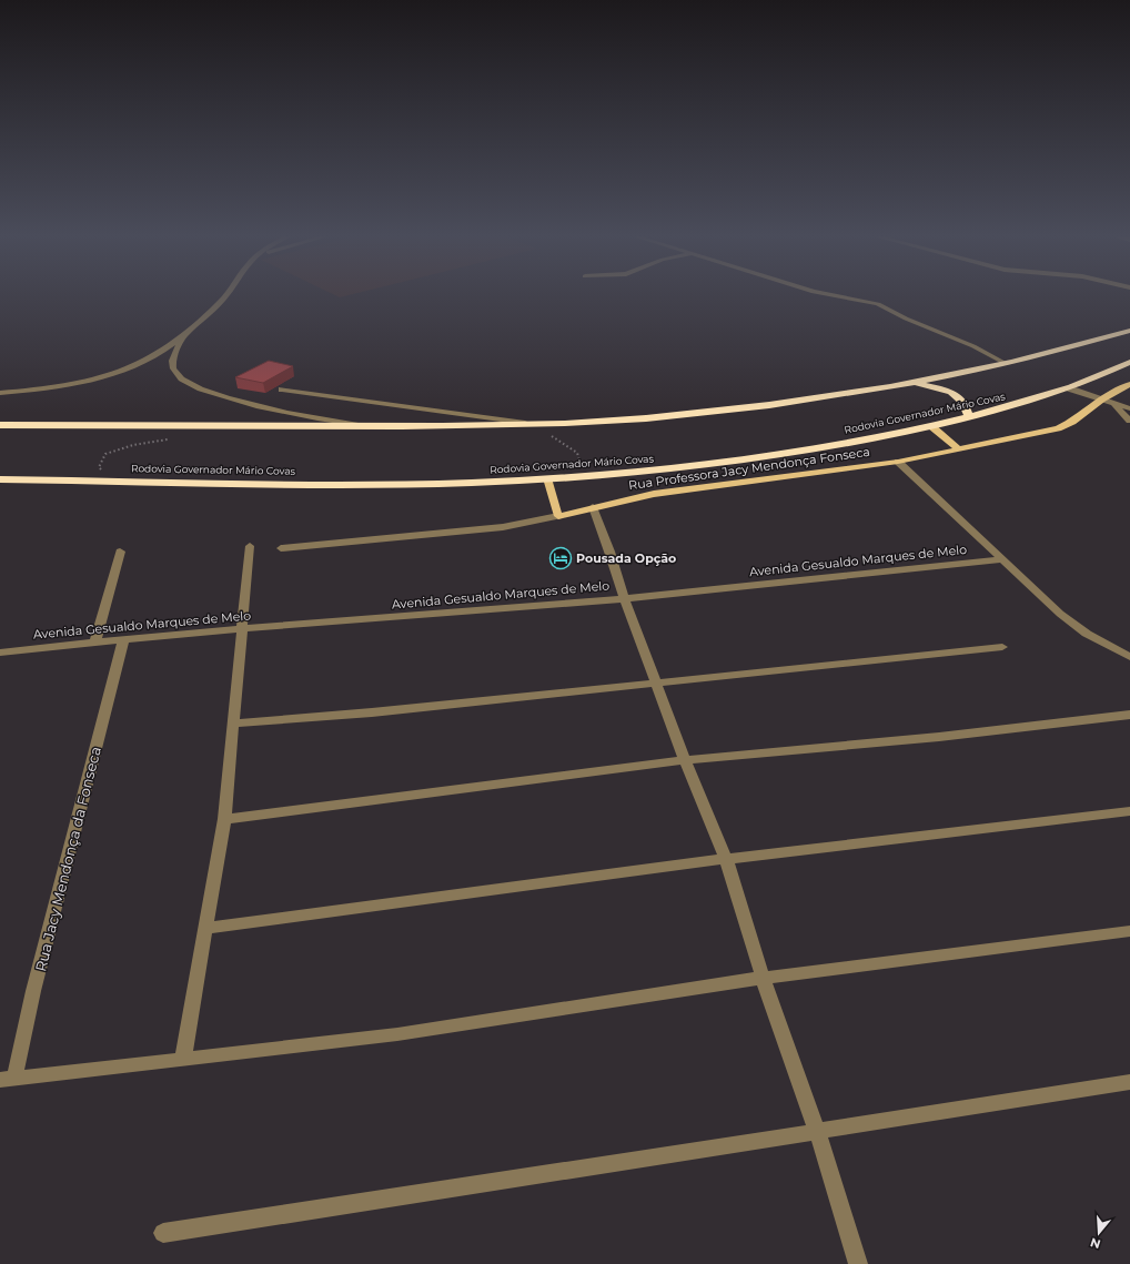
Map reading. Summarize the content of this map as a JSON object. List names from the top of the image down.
{
  "streets": {
    "highway": ["Rodovia Governador Mário Covas"],
    "main road": ["Rua Professora Jacy Mendonça Fonseca"],
    "street": ["Avenida Gesualdo Marques de Melo", "Rua Jacy Mendonça da Fonseca"]
  },
  "crossings": [
    ["Avenida Gesualdo Marques de Melo", "Rua Jacy Mendonça da Fonseca"]
  ],
  "places": {
    "hotel": ["Pousada Opção"]
  },
  "north": "bottom"
}
